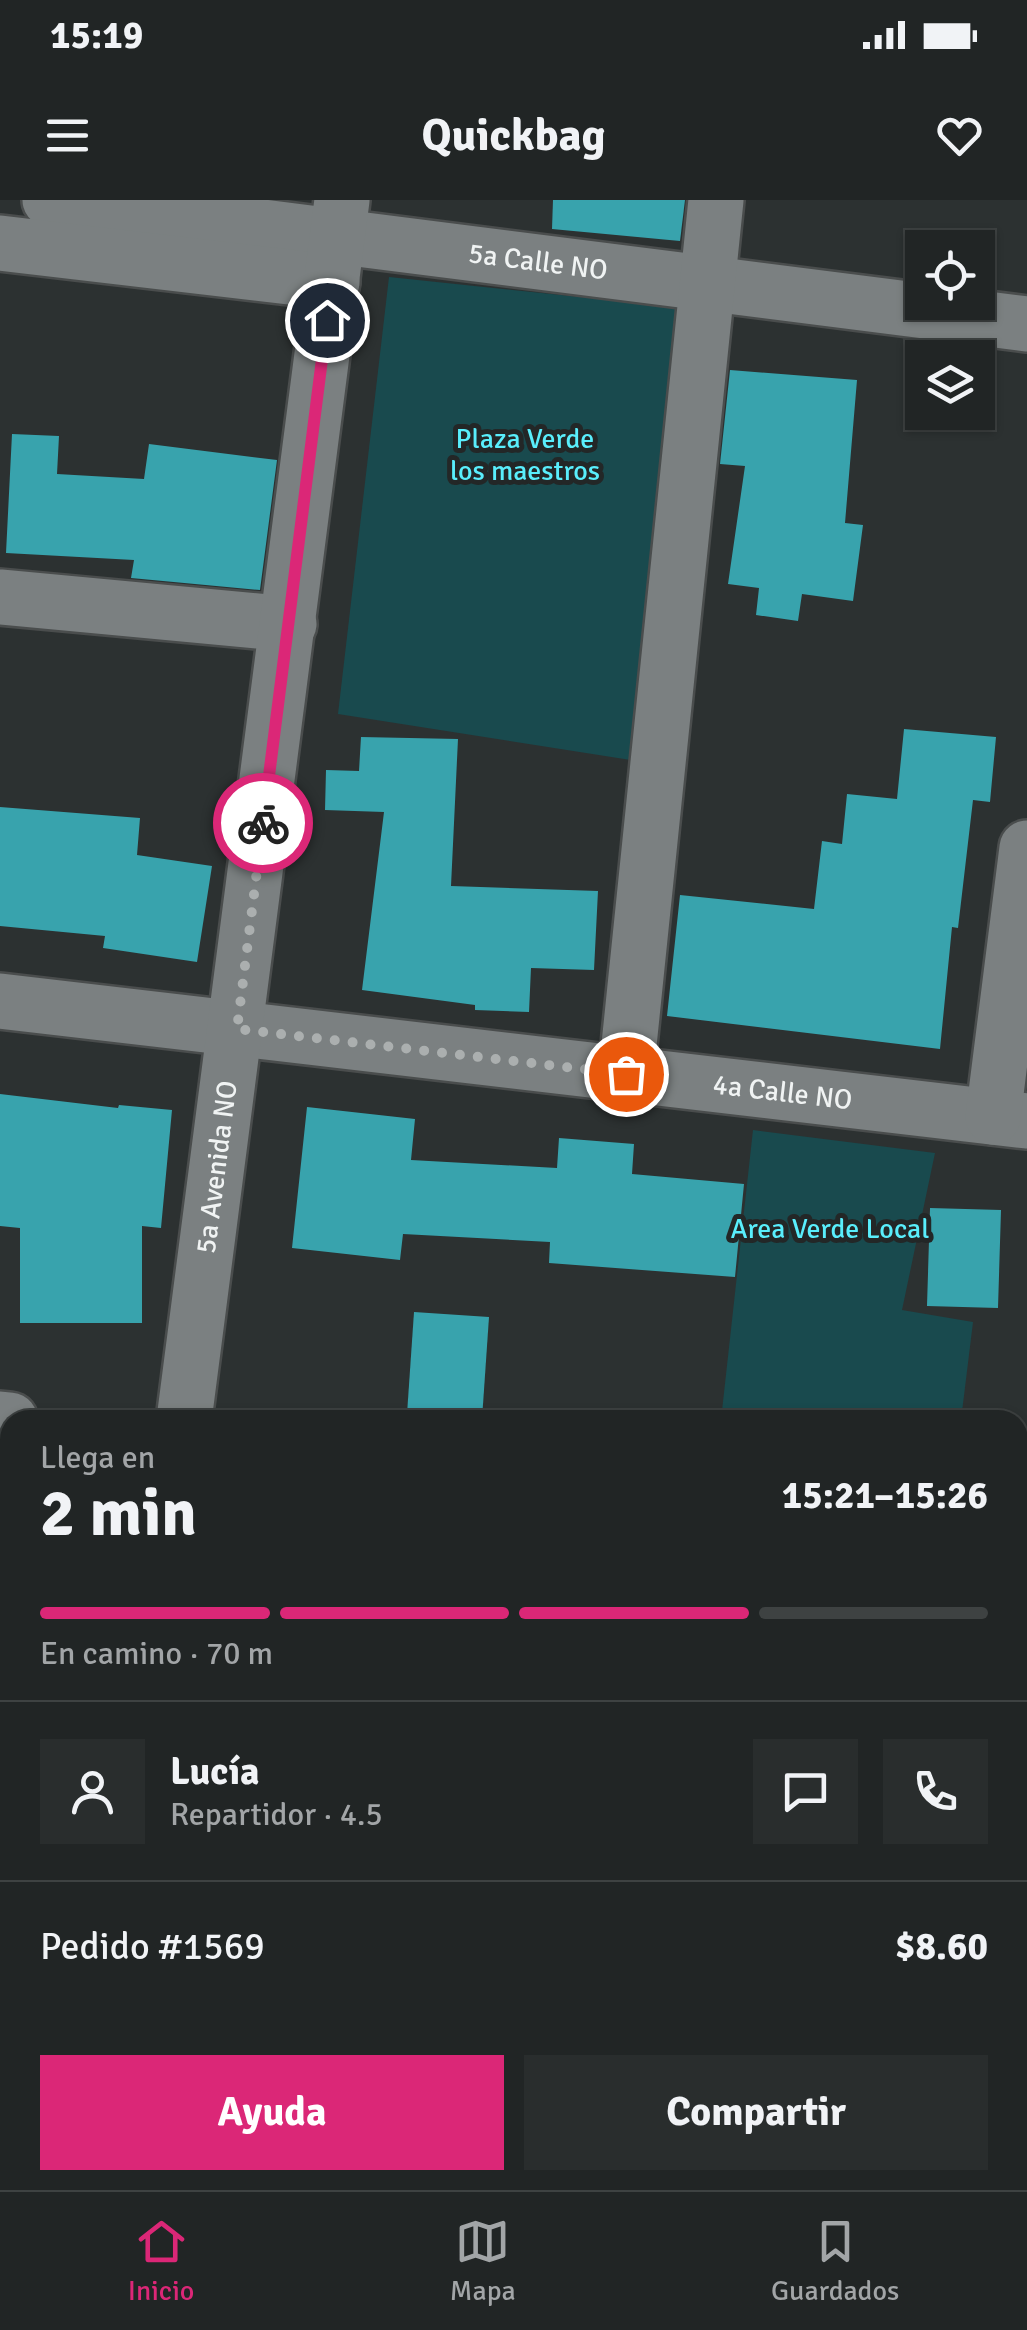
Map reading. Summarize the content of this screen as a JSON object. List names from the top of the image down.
{
  "streets": {
    "street": ["5a Calle NO", "4a Calle NO", "5a Avenida NO"]
  },
  "crossings": [
    ["5a Calle NO", "5a Avenida NO"],
    ["4a Calle NO", "5a Avenida NO"]
  ],
  "parks": ["Plaza Verde los maestros", "Area Verde Local"],
  "page": {
    "status": "15:19",
    "header": "Quickbag",
    "heading": ["2 min", "Llega en", "15:21–15:26"],
    "panel": [
      "Lucía",
      "Repartidor · 4.5",
      "Pedido #1569",
      "$8.60"
    ],
    "bar": "En camino · 70 m",
    "buttons": ["Ayuda", "Compartir"],
    "tabs": ["Inicio", "Mapa", "Guardados"]
  }
}
